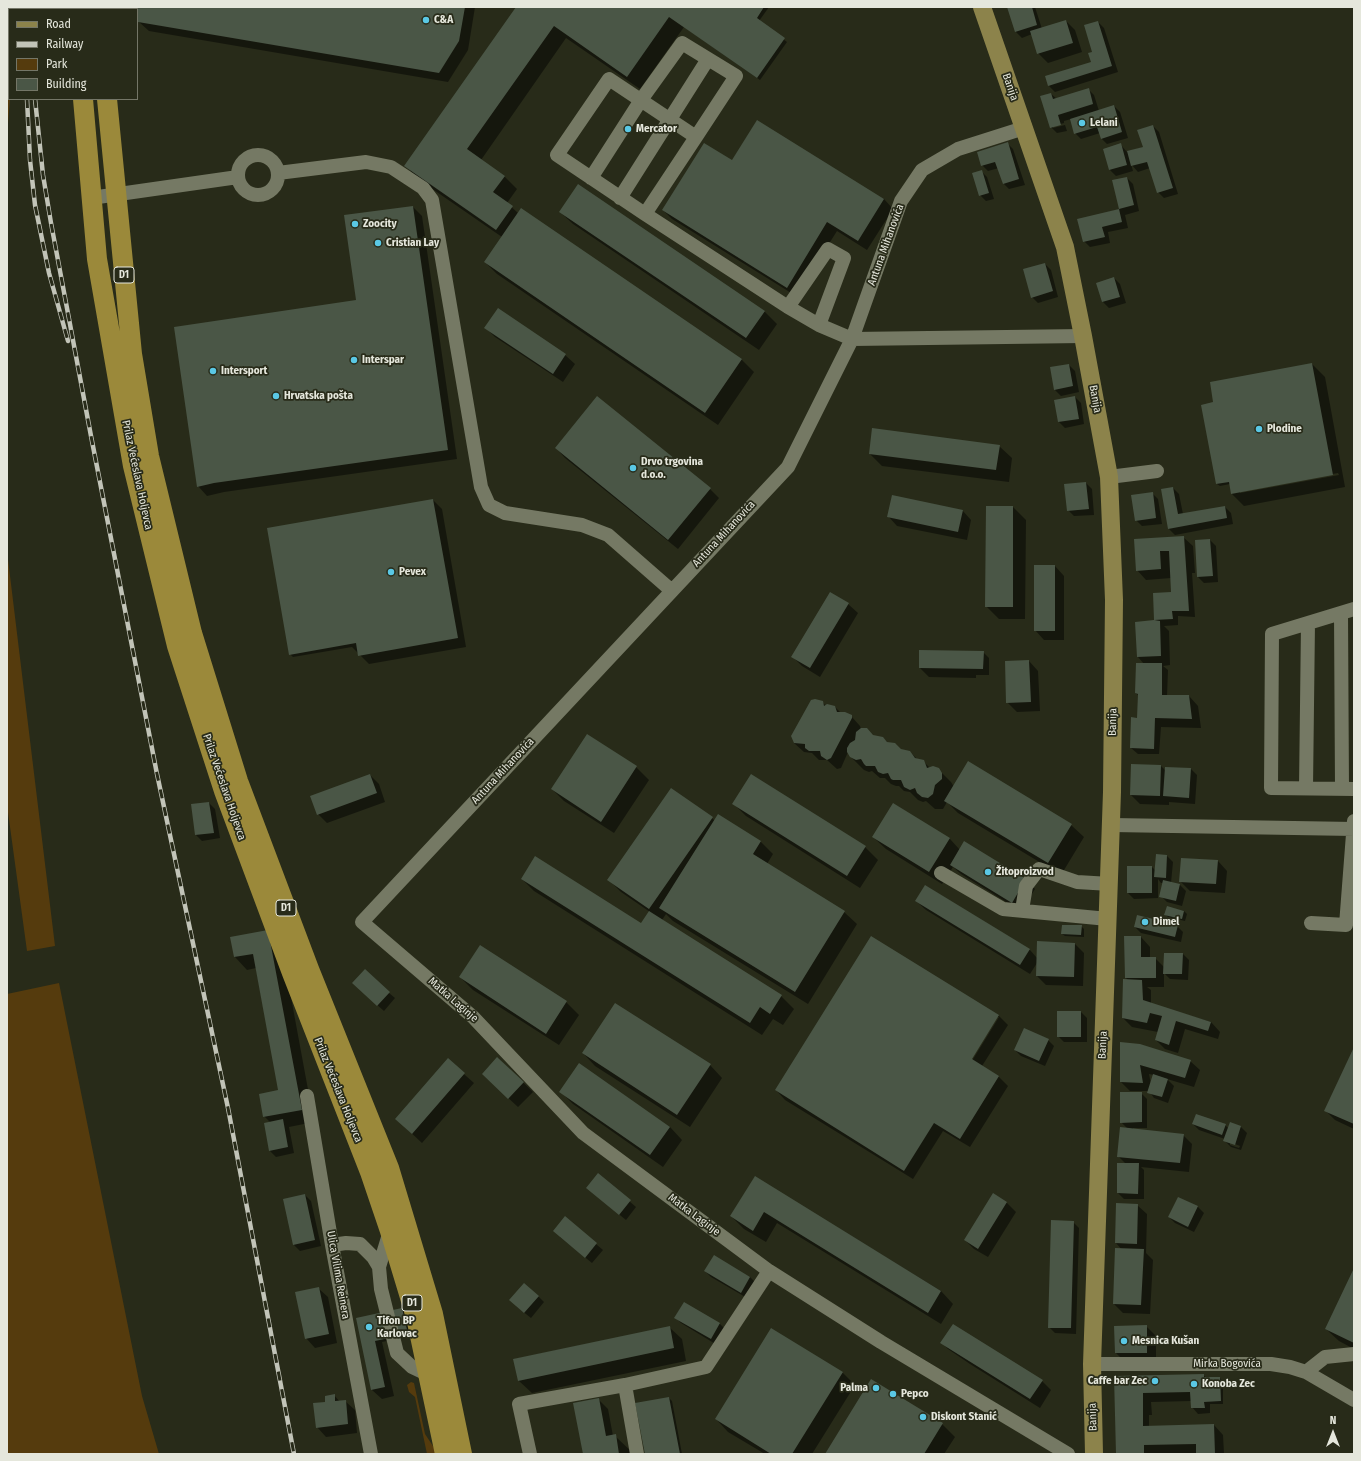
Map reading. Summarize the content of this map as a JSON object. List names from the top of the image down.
{
  "streets": {
    "highway": ["D1", "Prilaz Većeslava Holjevca"],
    "main road": ["Banija"],
    "street": [
      "Antuna Mihanovića",
      "Matka Laginje",
      "Ulica Vilima Reinera",
      "Mirka Bogovića"
    ]
  },
  "crossings": [
    ["Banija", "Antuna Mihanovića"],
    ["Banija", "Mirka Bogovića"],
    ["Antuna Mihanovića", "Matka Laginje"]
  ],
  "places": [
    "C&A",
    "Lelani",
    "Mercator",
    "Zoocity",
    "Cristian Lay",
    "Interspar",
    "Intersport",
    "Hrvatska pošta",
    "Plodine",
    "Drvo trgovina d.o.o.",
    "Pevex",
    "Žitoproizvod",
    "Dimel",
    "Tifon BP Karlovac",
    "Mesnica Kušan",
    "Caffe bar Zec",
    "Konoba Zec",
    "Palma",
    "Pepco",
    "Diskont Stanić"
  ],
  "legend": [
    "Road",
    "Railway",
    "Park",
    "Building"
  ],
  "north": "top"
}
